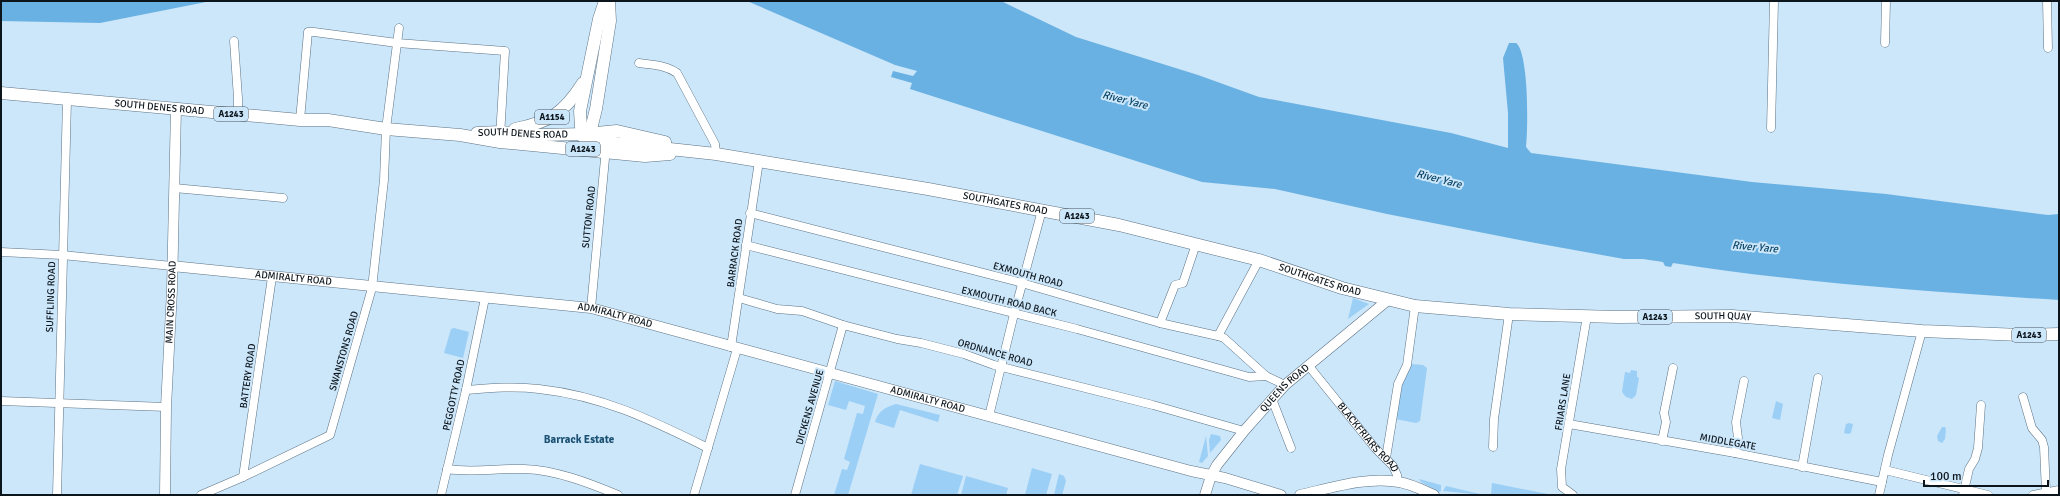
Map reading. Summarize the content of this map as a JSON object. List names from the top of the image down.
{
  "streets": {
    "main road": [
      "SOUTH DENES ROAD",
      "A1243",
      "A1154",
      "SOUTHGATES ROAD",
      "SOUTH QUAY"
    ],
    "street": [
      "SUTTON ROAD",
      "BARRACK ROAD",
      "EXMOUTH ROAD",
      "ADMIRALTY ROAD",
      "SUFFLING ROAD",
      "MAIN CROSS ROAD",
      "EXMOUTH ROAD BACK",
      "SWANSTONS ROAD",
      "ORDNANCE ROAD",
      "BATTERY ROAD",
      "QUEENS ROAD",
      "PEGGOTTY ROAD",
      "FRIARS LANE",
      "DICKENS AVENUE",
      "BLACKFRIARS ROAD",
      "MIDDLEGATE"
    ]
  },
  "crossings": [
    ["SOUTH DENES ROAD", "A1154"],
    ["SOUTH DENES ROAD", "SOUTHGATES ROAD"],
    ["SOUTH DENES ROAD", "SUTTON ROAD"],
    ["SOUTH DENES ROAD", "BARRACK ROAD"],
    ["SOUTH DENES ROAD", "SUFFLING ROAD"],
    ["SOUTH DENES ROAD", "MAIN CROSS ROAD"],
    ["SOUTH DENES ROAD", "SWANSTONS ROAD"],
    ["SOUTHGATES ROAD", "BARRACK ROAD"],
    ["SOUTHGATES ROAD", "SOUTH QUAY"],
    ["SOUTHGATES ROAD", "QUEENS ROAD"],
    ["SUTTON ROAD", "ADMIRALTY ROAD"],
    ["BARRACK ROAD", "EXMOUTH ROAD"],
    ["BARRACK ROAD", "ADMIRALTY ROAD"],
    ["BARRACK ROAD", "EXMOUTH ROAD BACK"],
    ["BARRACK ROAD", "ORDNANCE ROAD"],
    ["EXMOUTH ROAD", "EXMOUTH ROAD BACK"],
    ["EXMOUTH ROAD", "QUEENS ROAD"],
    ["ADMIRALTY ROAD", "SUFFLING ROAD"],
    ["ADMIRALTY ROAD", "MAIN CROSS ROAD"],
    ["ADMIRALTY ROAD", "SWANSTONS ROAD"],
    ["ADMIRALTY ROAD", "BATTERY ROAD"],
    ["ADMIRALTY ROAD", "QUEENS ROAD"],
    ["ADMIRALTY ROAD", "PEGGOTTY ROAD"],
    ["ADMIRALTY ROAD", "DICKENS AVENUE"],
    ["SOUTH QUAY", "QUEENS ROAD"],
    ["SOUTH QUAY", "FRIARS LANE"],
    ["SWANSTONS ROAD", "BATTERY ROAD"],
    ["ORDNANCE ROAD", "QUEENS ROAD"],
    ["ORDNANCE ROAD", "DICKENS AVENUE"],
    ["QUEENS ROAD", "BLACKFRIARS ROAD"],
    ["FRIARS LANE", "MIDDLEGATE"]
  ],
  "districts": ["Barrack Estate"],
  "water": ["River Yare"],
  "scale_bar": "100 m"
}
